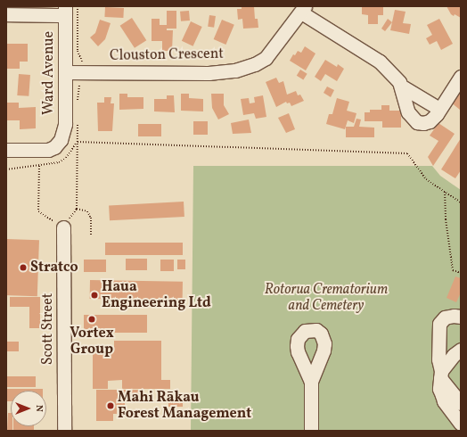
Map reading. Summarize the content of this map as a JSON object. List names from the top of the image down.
{
  "streets": {
    "street": ["Clouston Crescent", "Ward Avenue", "Scott Street"]
  },
  "crossings": [
    ["Clouston Crescent", "Ward Avenue"]
  ],
  "parks": ["Rotorua Crematorium and Cemetery"],
  "places": [
    "Stratco",
    "Haua Engineering Ltd",
    "Vortex Group",
    "Mahi Rākau Forest Management"
  ],
  "north": "right"
}
